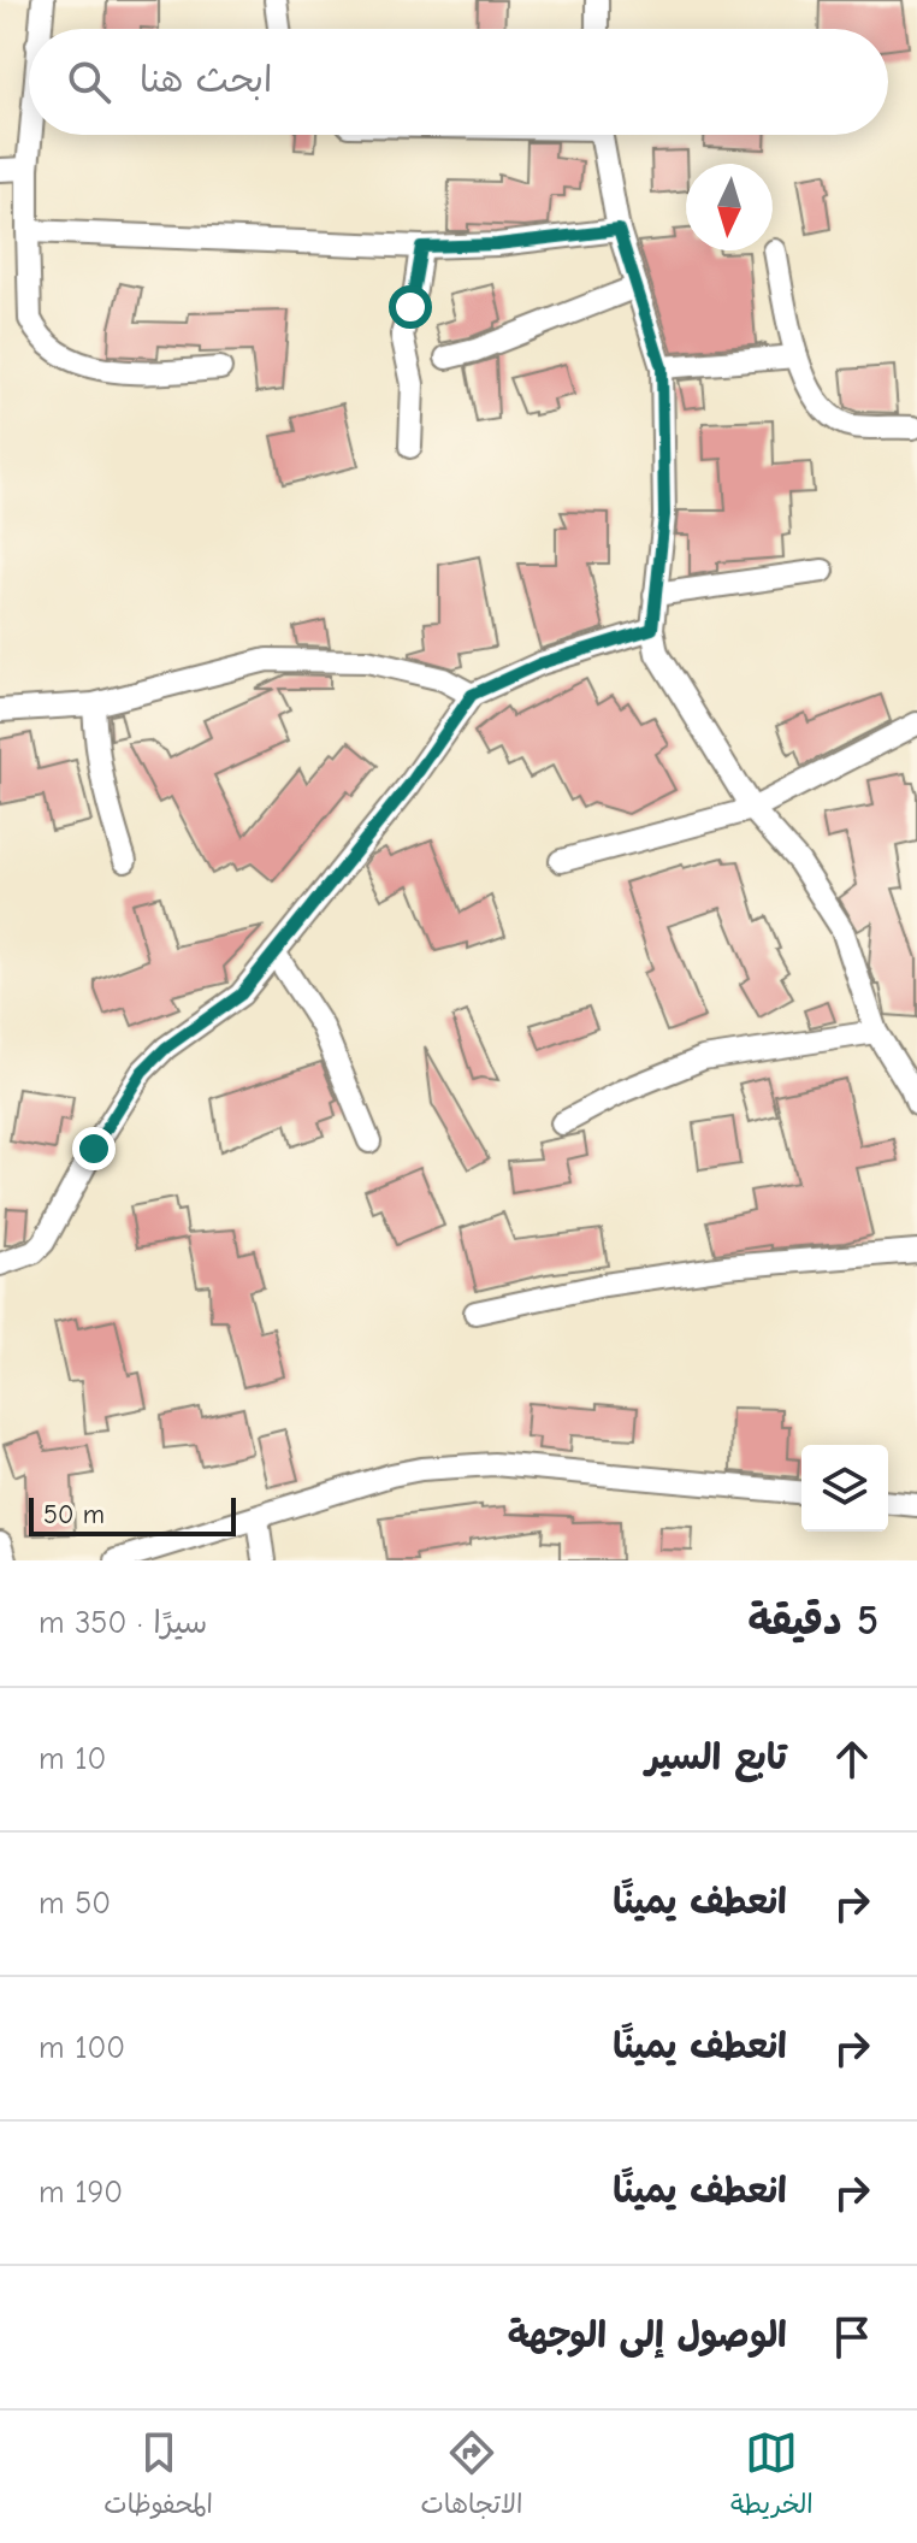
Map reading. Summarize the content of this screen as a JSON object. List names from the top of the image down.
{
  "scale_bar": "50 m",
  "north": "bottom",
  "page": {
    "search": "ابحث هنا",
    "scale": "50 m",
    "heading": ["5 دقيقة", "سيرًا · 350 m"],
    "list": [
      ["تابع السير", "10 m"],
      ["انعطف يمينًا", "50 m"],
      ["انعطف يمينًا", "100 m"],
      ["انعطف يمينًا", "190 m"],
      "الوصول إلى الوجهة"
    ],
    "nav": ["الخريطة", "الاتجاهات", "المحفوظات"]
  }
}
